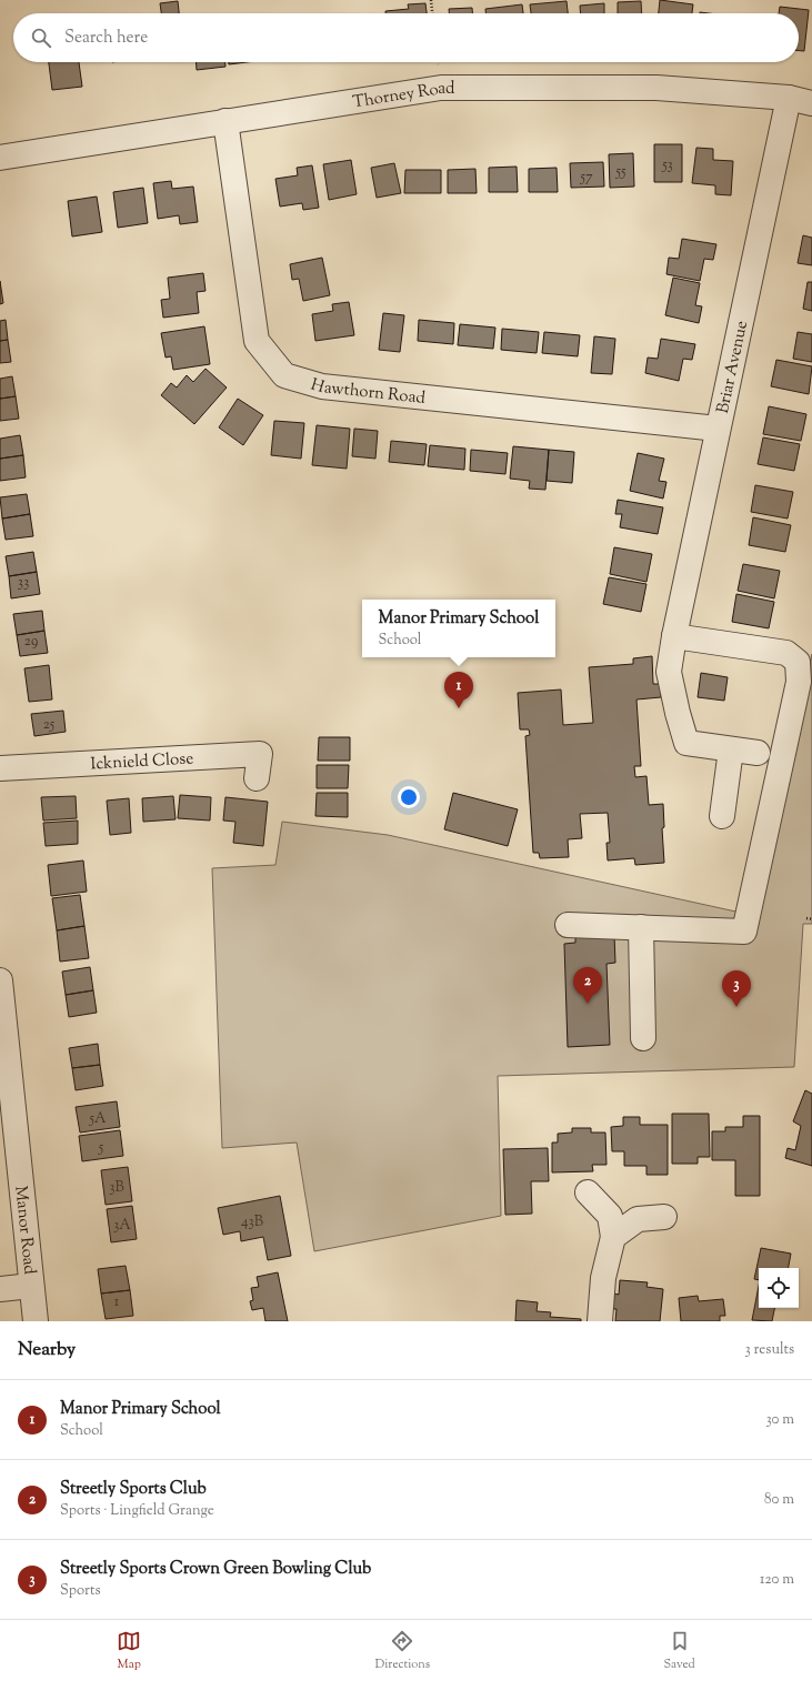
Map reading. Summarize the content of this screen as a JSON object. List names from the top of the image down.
{
  "streets": {
    "street": [
      "Thorney Road",
      "Briar Avenue",
      "Hawthorn Road",
      "Icknield Close",
      "Manor Road"
    ]
  },
  "crossings": [
    ["Thorney Road", "Briar Avenue"],
    ["Thorney Road", "Hawthorn Road"],
    ["Briar Avenue", "Hawthorn Road"]
  ],
  "house_numbers": [
    "53",
    "55",
    "57",
    "33",
    "29",
    "25",
    "5A",
    "5",
    "3B",
    "43B",
    "3A",
    "1"
  ],
  "page": {
    "search": "Search here",
    "popup": ["Manor Primary School", "School"],
    "pins": ["1", "2", "3"],
    "heading": ["Nearby", "3 results"],
    "list": [
      {
        "mark": "1",
        "name": "Manor Primary School",
        "note": "School",
        "value": "30 m"
      },
      {
        "mark": "2",
        "name": "Streetly Sports Club",
        "note": "Sports · Lingfield Grange",
        "value": "80 m"
      },
      {
        "mark": "3",
        "name": "Streetly Sports Crown Green Bowling Club",
        "note": "Sports",
        "value": "120 m"
      }
    ],
    "nav": ["Map", "Directions", "Saved"]
  }
}
